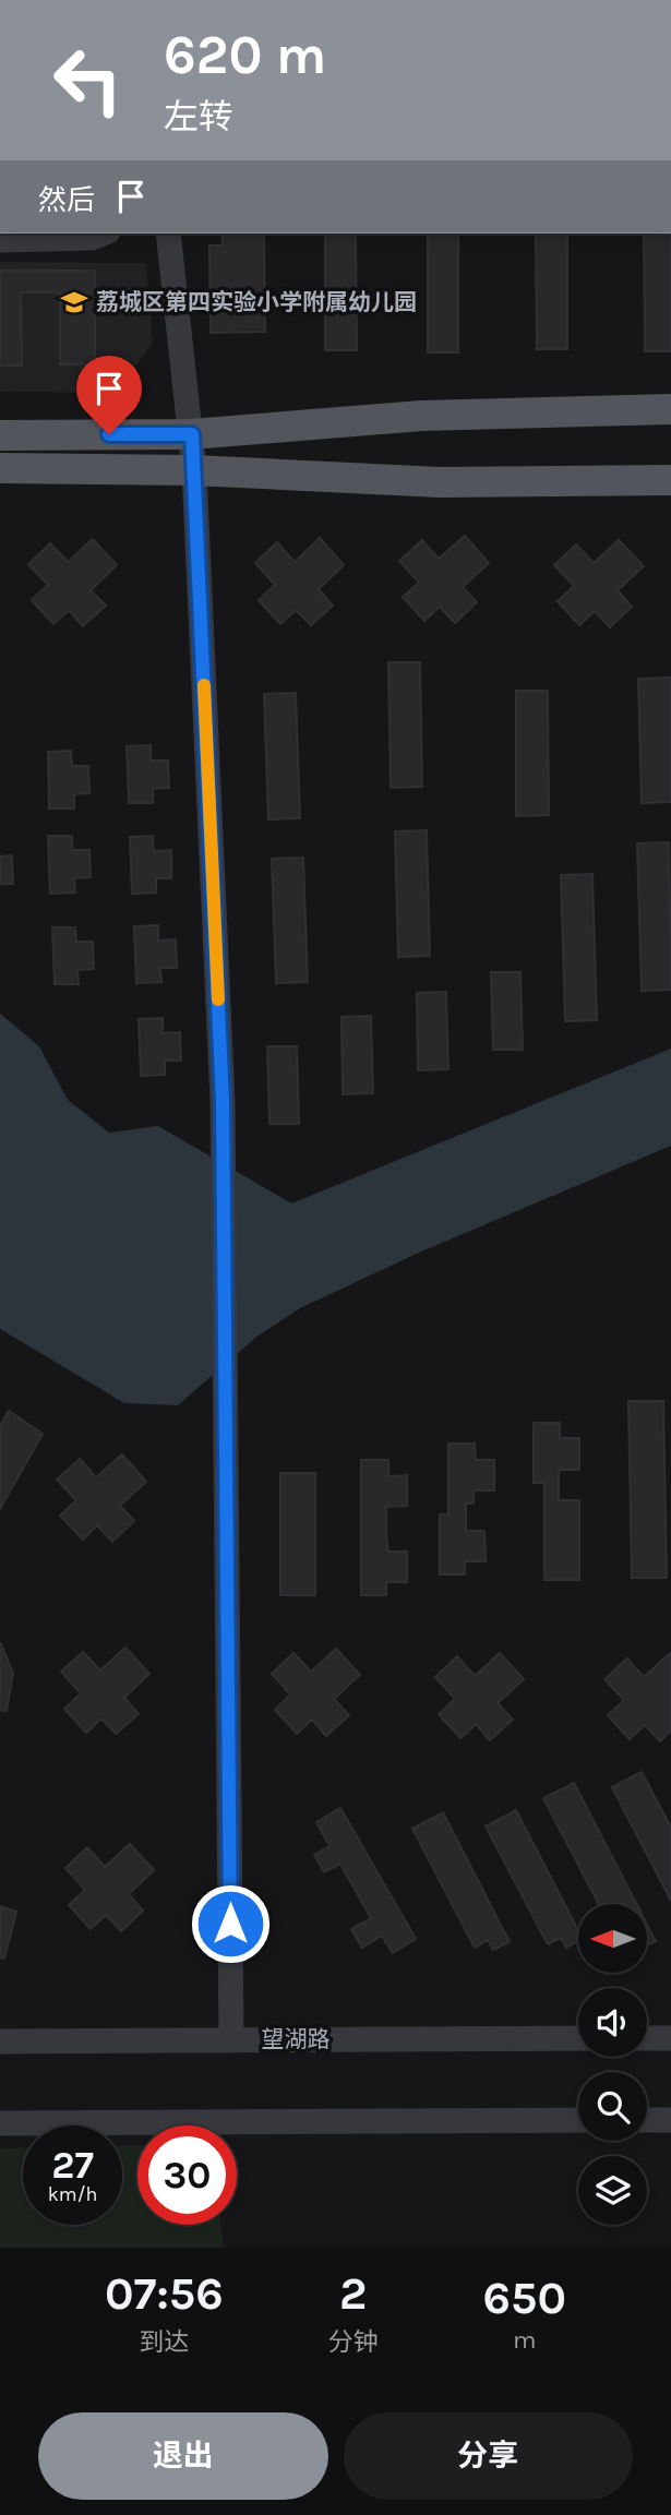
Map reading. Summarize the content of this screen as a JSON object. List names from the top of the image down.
{
  "streets": {
    "street": ["望湖路"]
  },
  "places": {
    "school or university": ["荔城区第四实验小学附属幼儿园"]
  },
  "north": "left",
  "page": {
    "turn": ["620 m", "左转"],
    "then": "然后",
    "speed": "27 km/h",
    "limit": "30",
    "eta": [
      "07:56",
      "到达",
      "2",
      "分钟",
      "650",
      "m"
    ],
    "buttons": ["退出", "分享"]
  }
}
